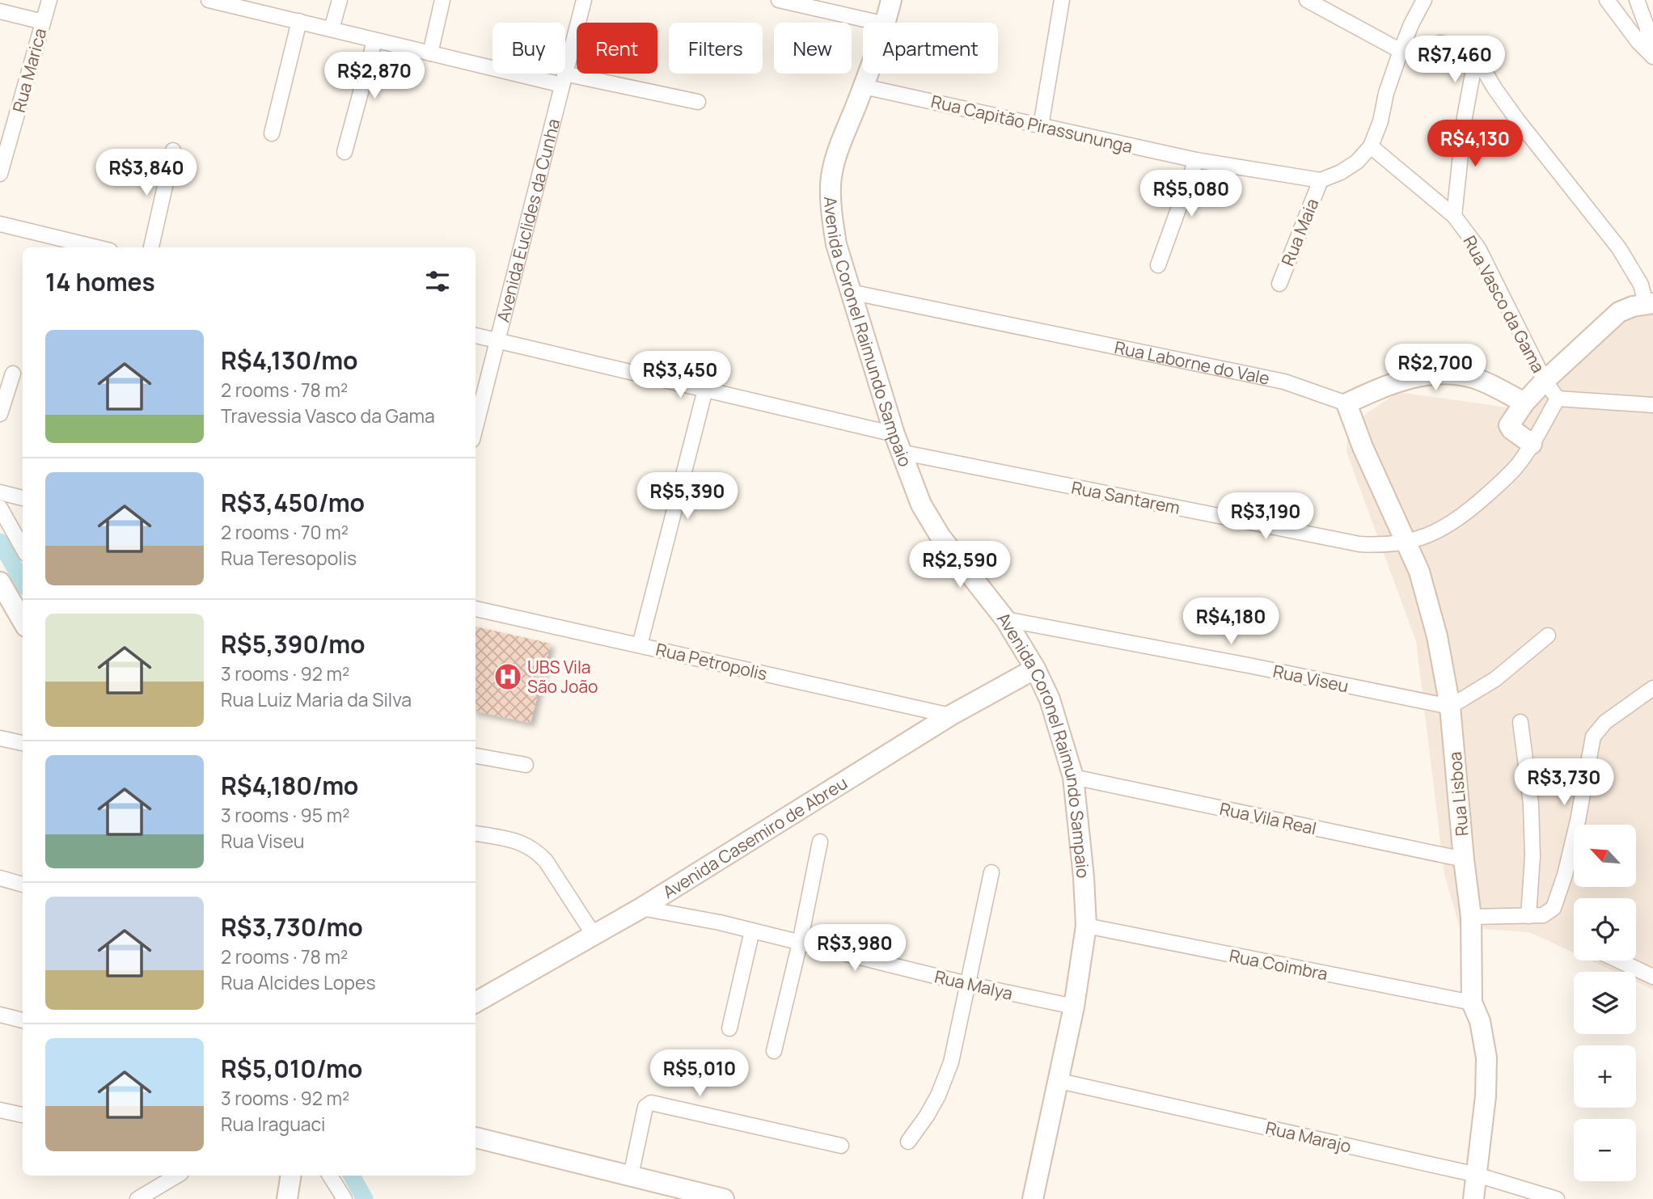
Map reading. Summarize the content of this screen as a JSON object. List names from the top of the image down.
{
  "streets": {
    "main road": ["Avenida Coronel Raimundo Sampaio", "Rua Lisboa", "Avenida Casemiro de Abreu"],
    "street": [
      "Rua Marica",
      "Rua Capitão Pirassununga",
      "Avenida Euclides da Cunha",
      "Rua Maia",
      "Rua Vasco da Gama",
      "Rua Laborne do Vale",
      "Rua Santarem",
      "Rua Petropolis",
      "Rua Viseu",
      "Rua Vila Real",
      "Rua Coimbra",
      "Rua Malya",
      "Rua Marajo"
    ]
  },
  "crossings": [
    ["Rua Capitão Pirassununga", "Rua Maia"],
    ["Rua Capitão Pirassununga", "Avenida Coronel Raimundo Sampaio"],
    ["Avenida Euclides da Cunha", "Rua Santarem"],
    ["Rua Vasco da Gama", "Rua Santarem"],
    ["Avenida Coronel Raimundo Sampaio", "Rua Laborne do Vale"],
    ["Avenida Coronel Raimundo Sampaio", "Rua Santarem"],
    ["Avenida Coronel Raimundo Sampaio", "Rua Viseu"],
    ["Avenida Coronel Raimundo Sampaio", "Rua Vila Real"],
    ["Avenida Coronel Raimundo Sampaio", "Avenida Casemiro de Abreu"],
    ["Avenida Coronel Raimundo Sampaio", "Rua Coimbra"],
    ["Avenida Coronel Raimundo Sampaio", "Rua Malya"],
    ["Avenida Coronel Raimundo Sampaio", "Rua Marajo"],
    ["Rua Laborne do Vale", "Rua Lisboa"],
    ["Rua Santarem", "Rua Lisboa"],
    ["Rua Petropolis", "Avenida Casemiro de Abreu"],
    ["Rua Viseu", "Rua Lisboa"],
    ["Rua Lisboa", "Rua Vila Real"],
    ["Rua Lisboa", "Rua Coimbra"],
    ["Rua Lisboa", "Rua Marajo"],
    ["Avenida Casemiro de Abreu", "Rua Malya"]
  ],
  "places": {
    "hospital": ["UBS Vila São João"]
  },
  "north": "top left",
  "page": {
    "chip": [
      "Buy",
      "Rent",
      "Filters",
      "New",
      "Apartment"
    ],
    "price": [
      "R$7,460",
      "R$2,870",
      "R$4,130",
      "R$3,840",
      "R$5,080",
      "R$2,700",
      "R$3,450",
      "R$5,390",
      "R$3,190",
      "R$2,590",
      "R$4,180",
      "R$3,730",
      "R$3,980",
      "R$5,010"
    ],
    "heading": "14 homes",
    "list": [
      {
        "name": "R$4,130/mo",
        "note": "2 rooms · 78 m² · Travessia Vasco da Gama"
      },
      {
        "name": "R$3,450/mo",
        "note": "2 rooms · 70 m² · Rua Teresopolis"
      },
      {
        "name": "R$5,390/mo",
        "note": "3 rooms · 92 m² · Rua Luiz Maria da Silva"
      },
      {
        "name": "R$4,180/mo",
        "note": "3 rooms · 95 m² · Rua Viseu"
      },
      {
        "name": "R$3,730/mo",
        "note": "2 rooms · 78 m² · Rua Alcides Lopes"
      },
      {
        "name": "R$5,010/mo",
        "note": "3 rooms · 92 m² · Rua Iraguaci"
      }
    ],
    "map_buttons": ["+", "−"]
  }
}
